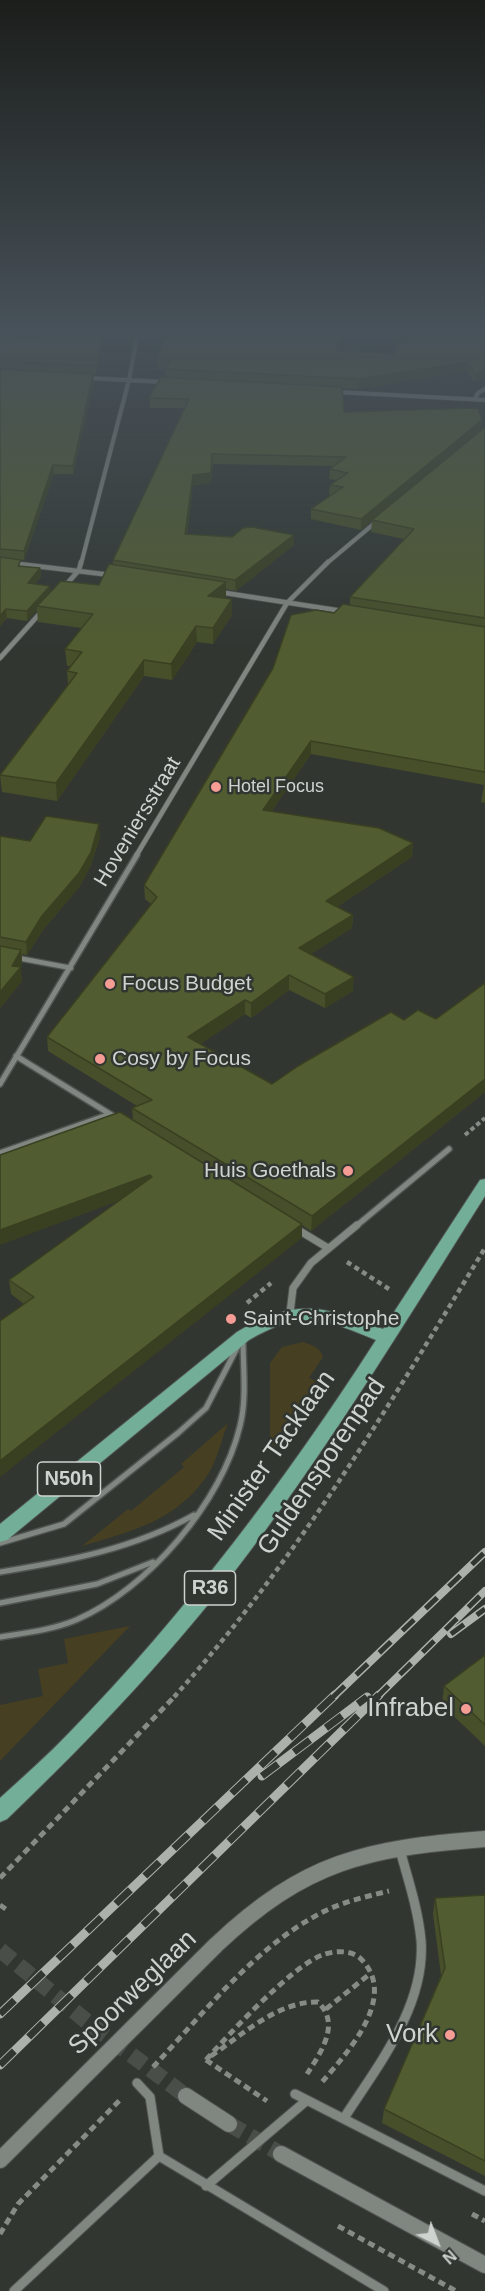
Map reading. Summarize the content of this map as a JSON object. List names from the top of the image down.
{
  "streets": {
    "main road": ["Minister Tacklaan", "N50h", "R36"],
    "street": ["Hoveniersstraat", "Spoorweglaan"],
    "path": ["Guldensporenpad"]
  },
  "crossings": [
    ["Minister Tacklaan", "N50h"]
  ],
  "places": [
    "Hotel Focus",
    "Focus Budget",
    "Cosy by Focus",
    "Huis Goethals",
    "Saint-Christophe",
    "Infrabel",
    "Vork"
  ],
  "north": "bottom right"
}
